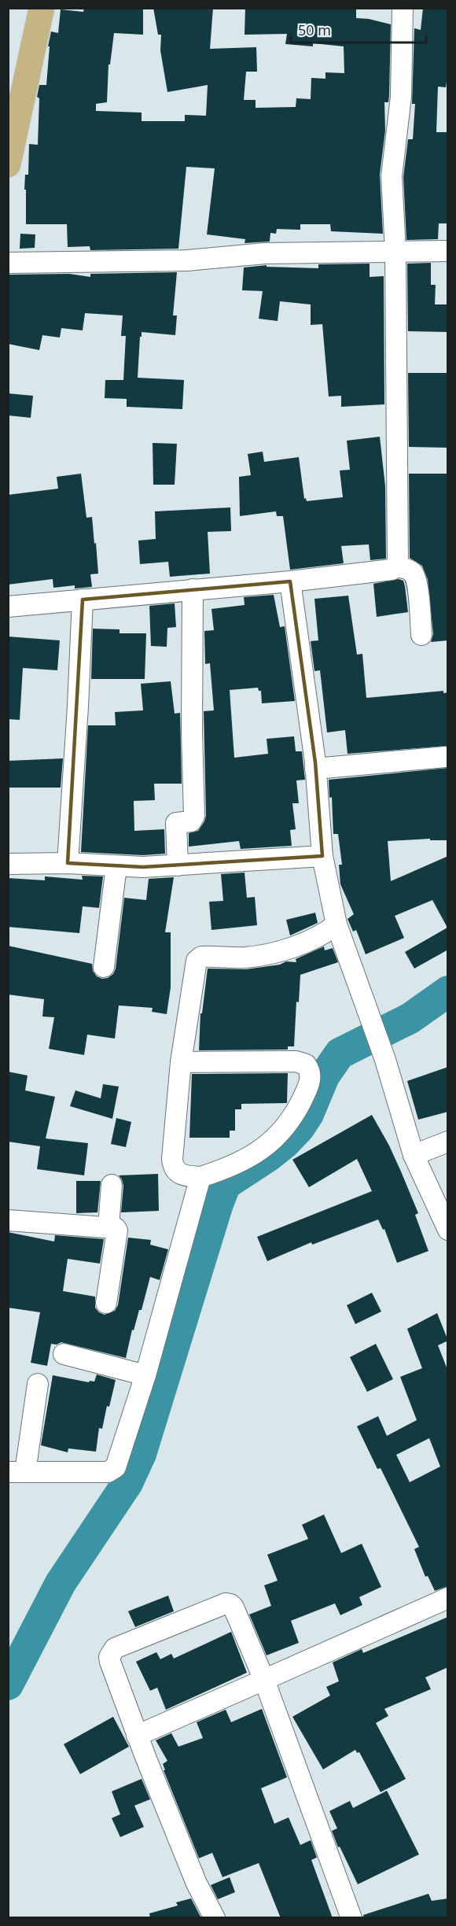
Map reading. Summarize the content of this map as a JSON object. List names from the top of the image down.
{
  "scale_bar": "50 m"
}
